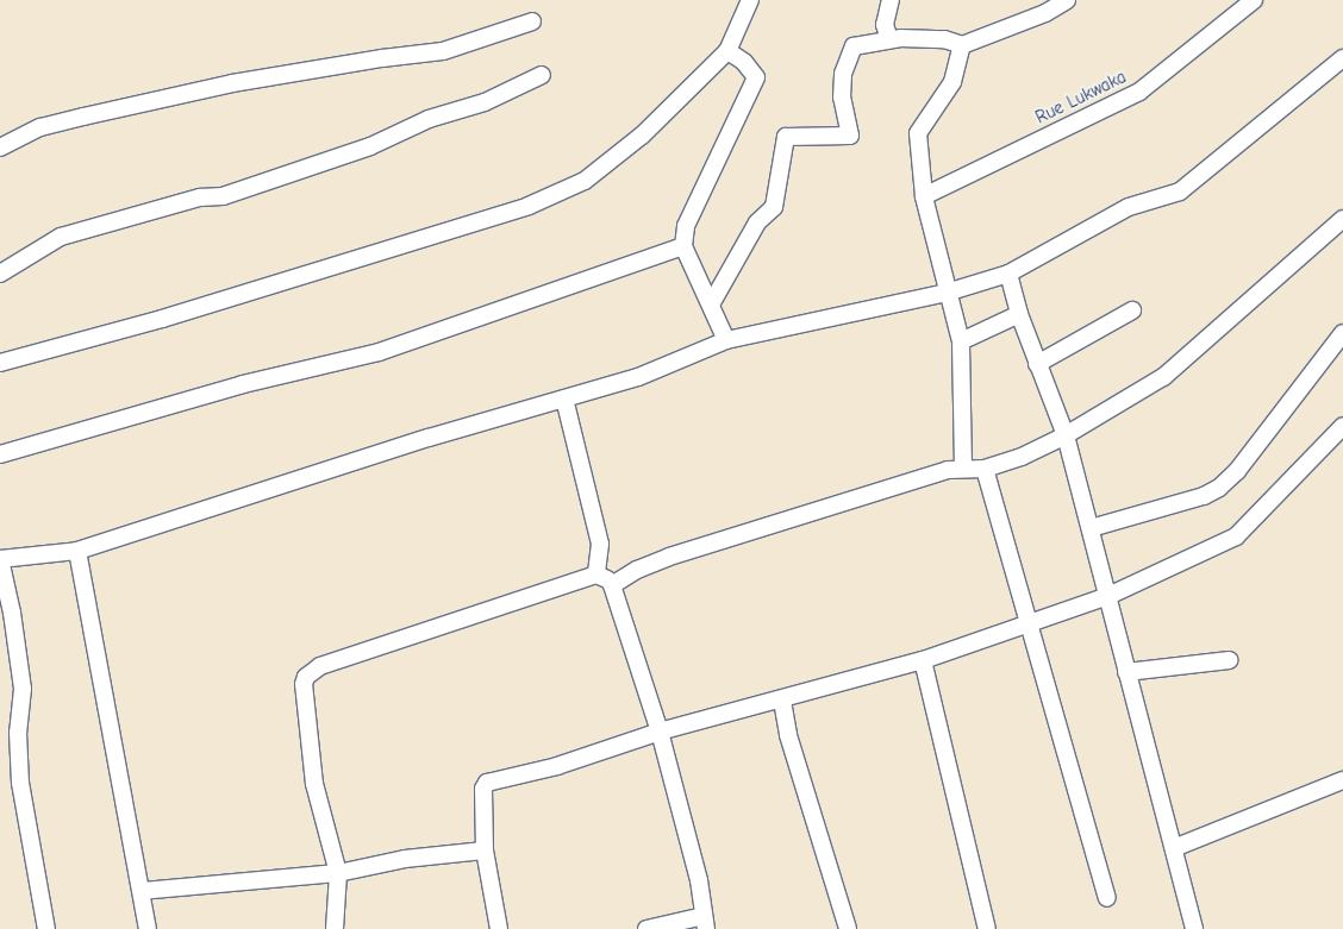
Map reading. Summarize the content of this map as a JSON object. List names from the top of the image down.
{
  "streets": {
    "street": ["Rue Lukwaka"]
  }
}
